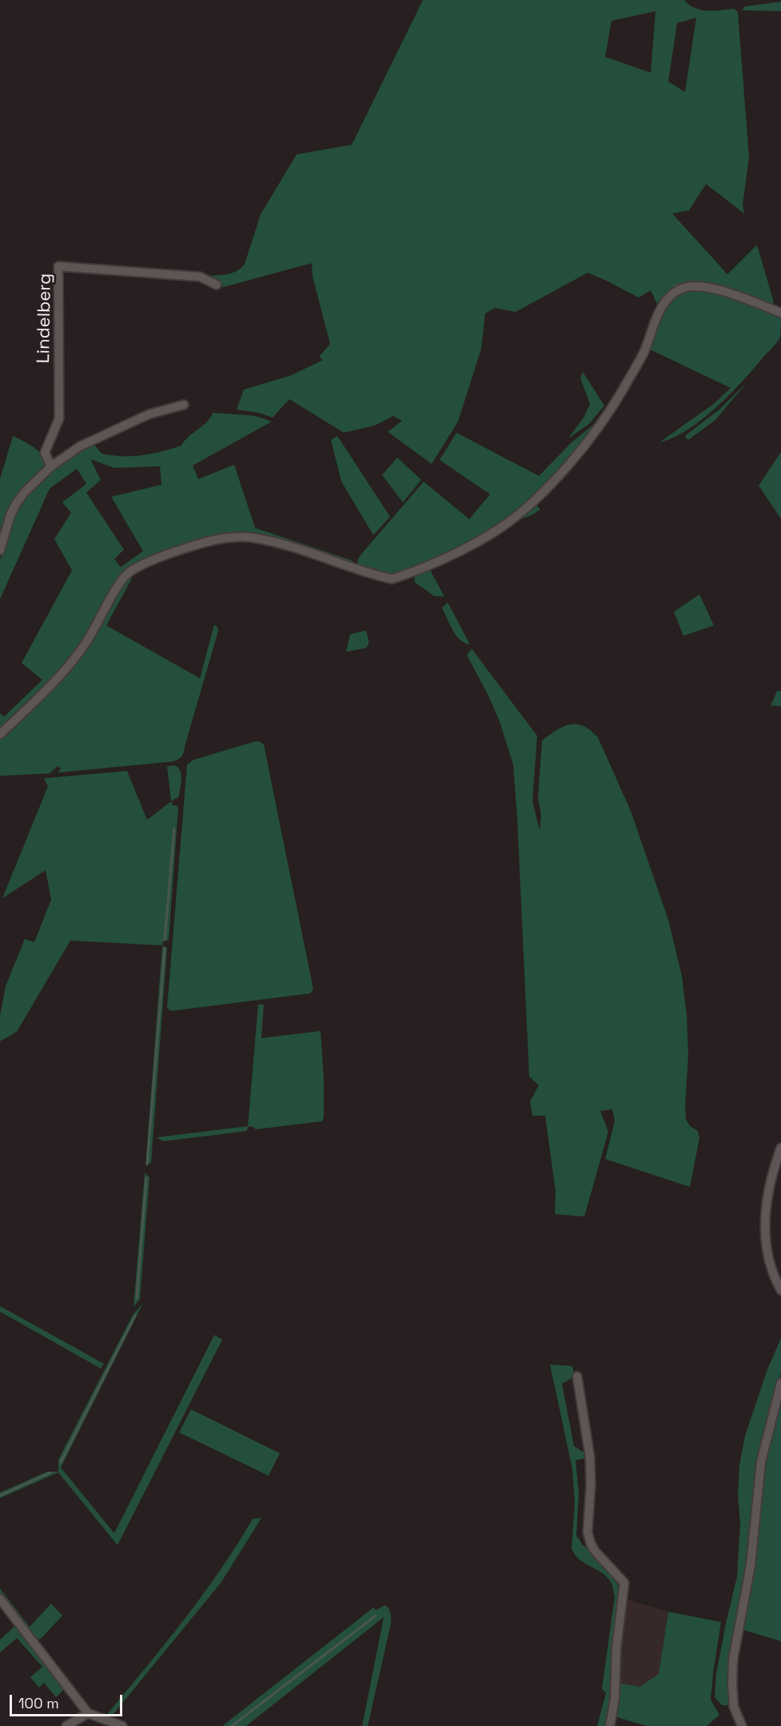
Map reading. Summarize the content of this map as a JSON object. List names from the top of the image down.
{
  "streets": {
    "street": ["Lindelberg"]
  },
  "scale_bar": "100 m"
}
